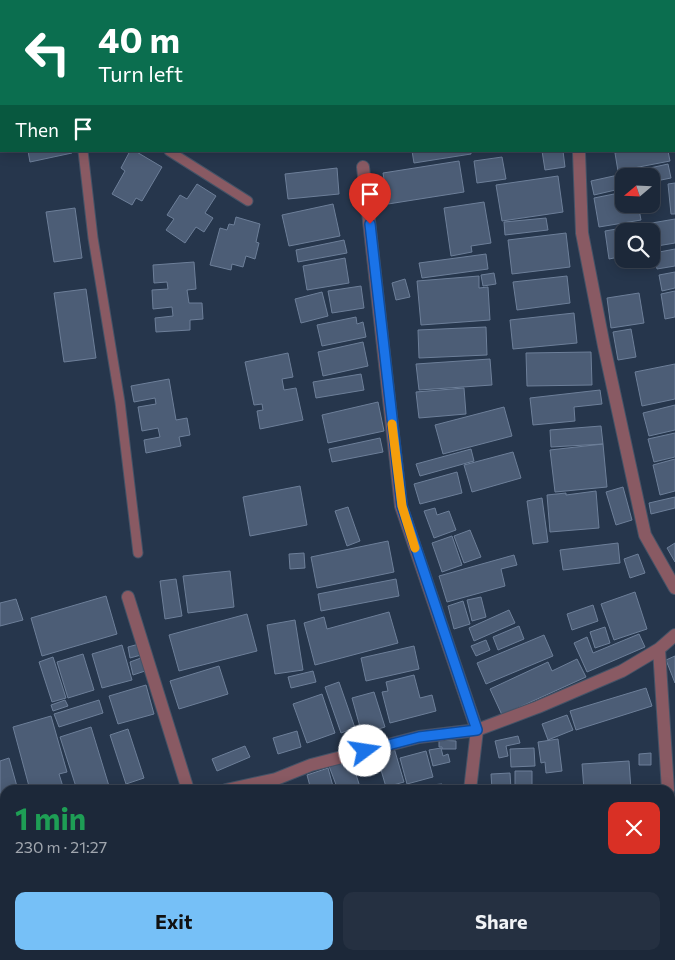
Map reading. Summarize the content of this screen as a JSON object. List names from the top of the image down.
{
  "north": "left",
  "page": {
    "turn": ["40 m", "Turn left"],
    "then": "Then",
    "heading": ["1 min", "230 m · 21:27"],
    "buttons": ["Exit", "Share"]
  }
}
